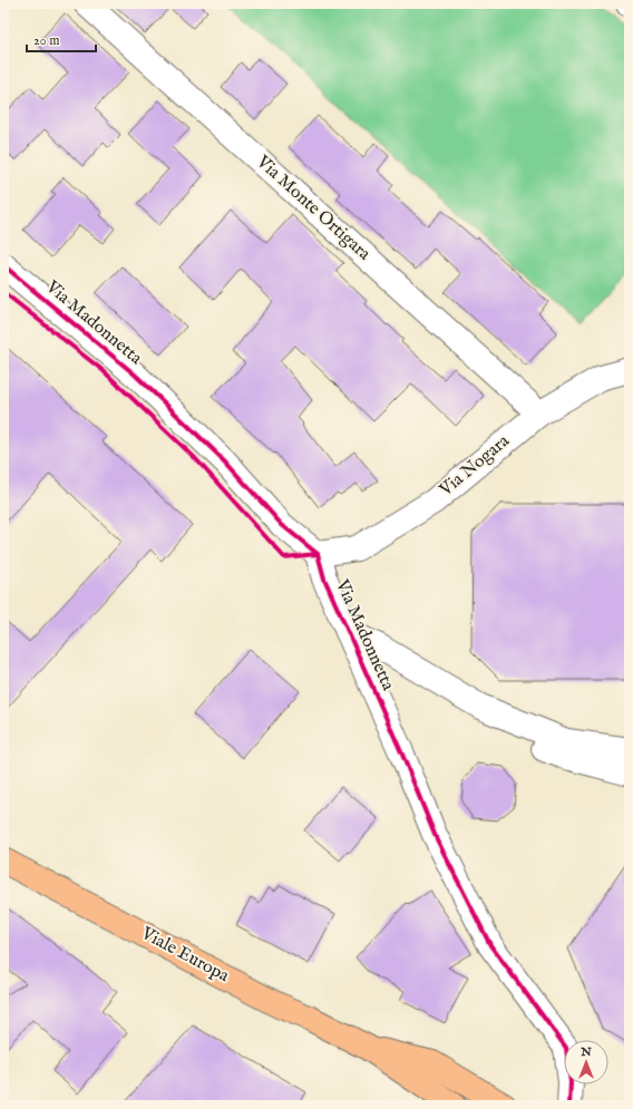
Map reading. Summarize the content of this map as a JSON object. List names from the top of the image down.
{
  "streets": {
    "main road": ["Viale Europa"],
    "street": ["Via Monte Ortigara", "Via Madonnetta", "Via Nogara"]
  },
  "crossings": [
    ["Via Monte Ortigara", "Via Nogara"],
    ["Via Madonnetta", "Via Nogara"]
  ],
  "scale_bar": "20 m",
  "north": "top"
}
